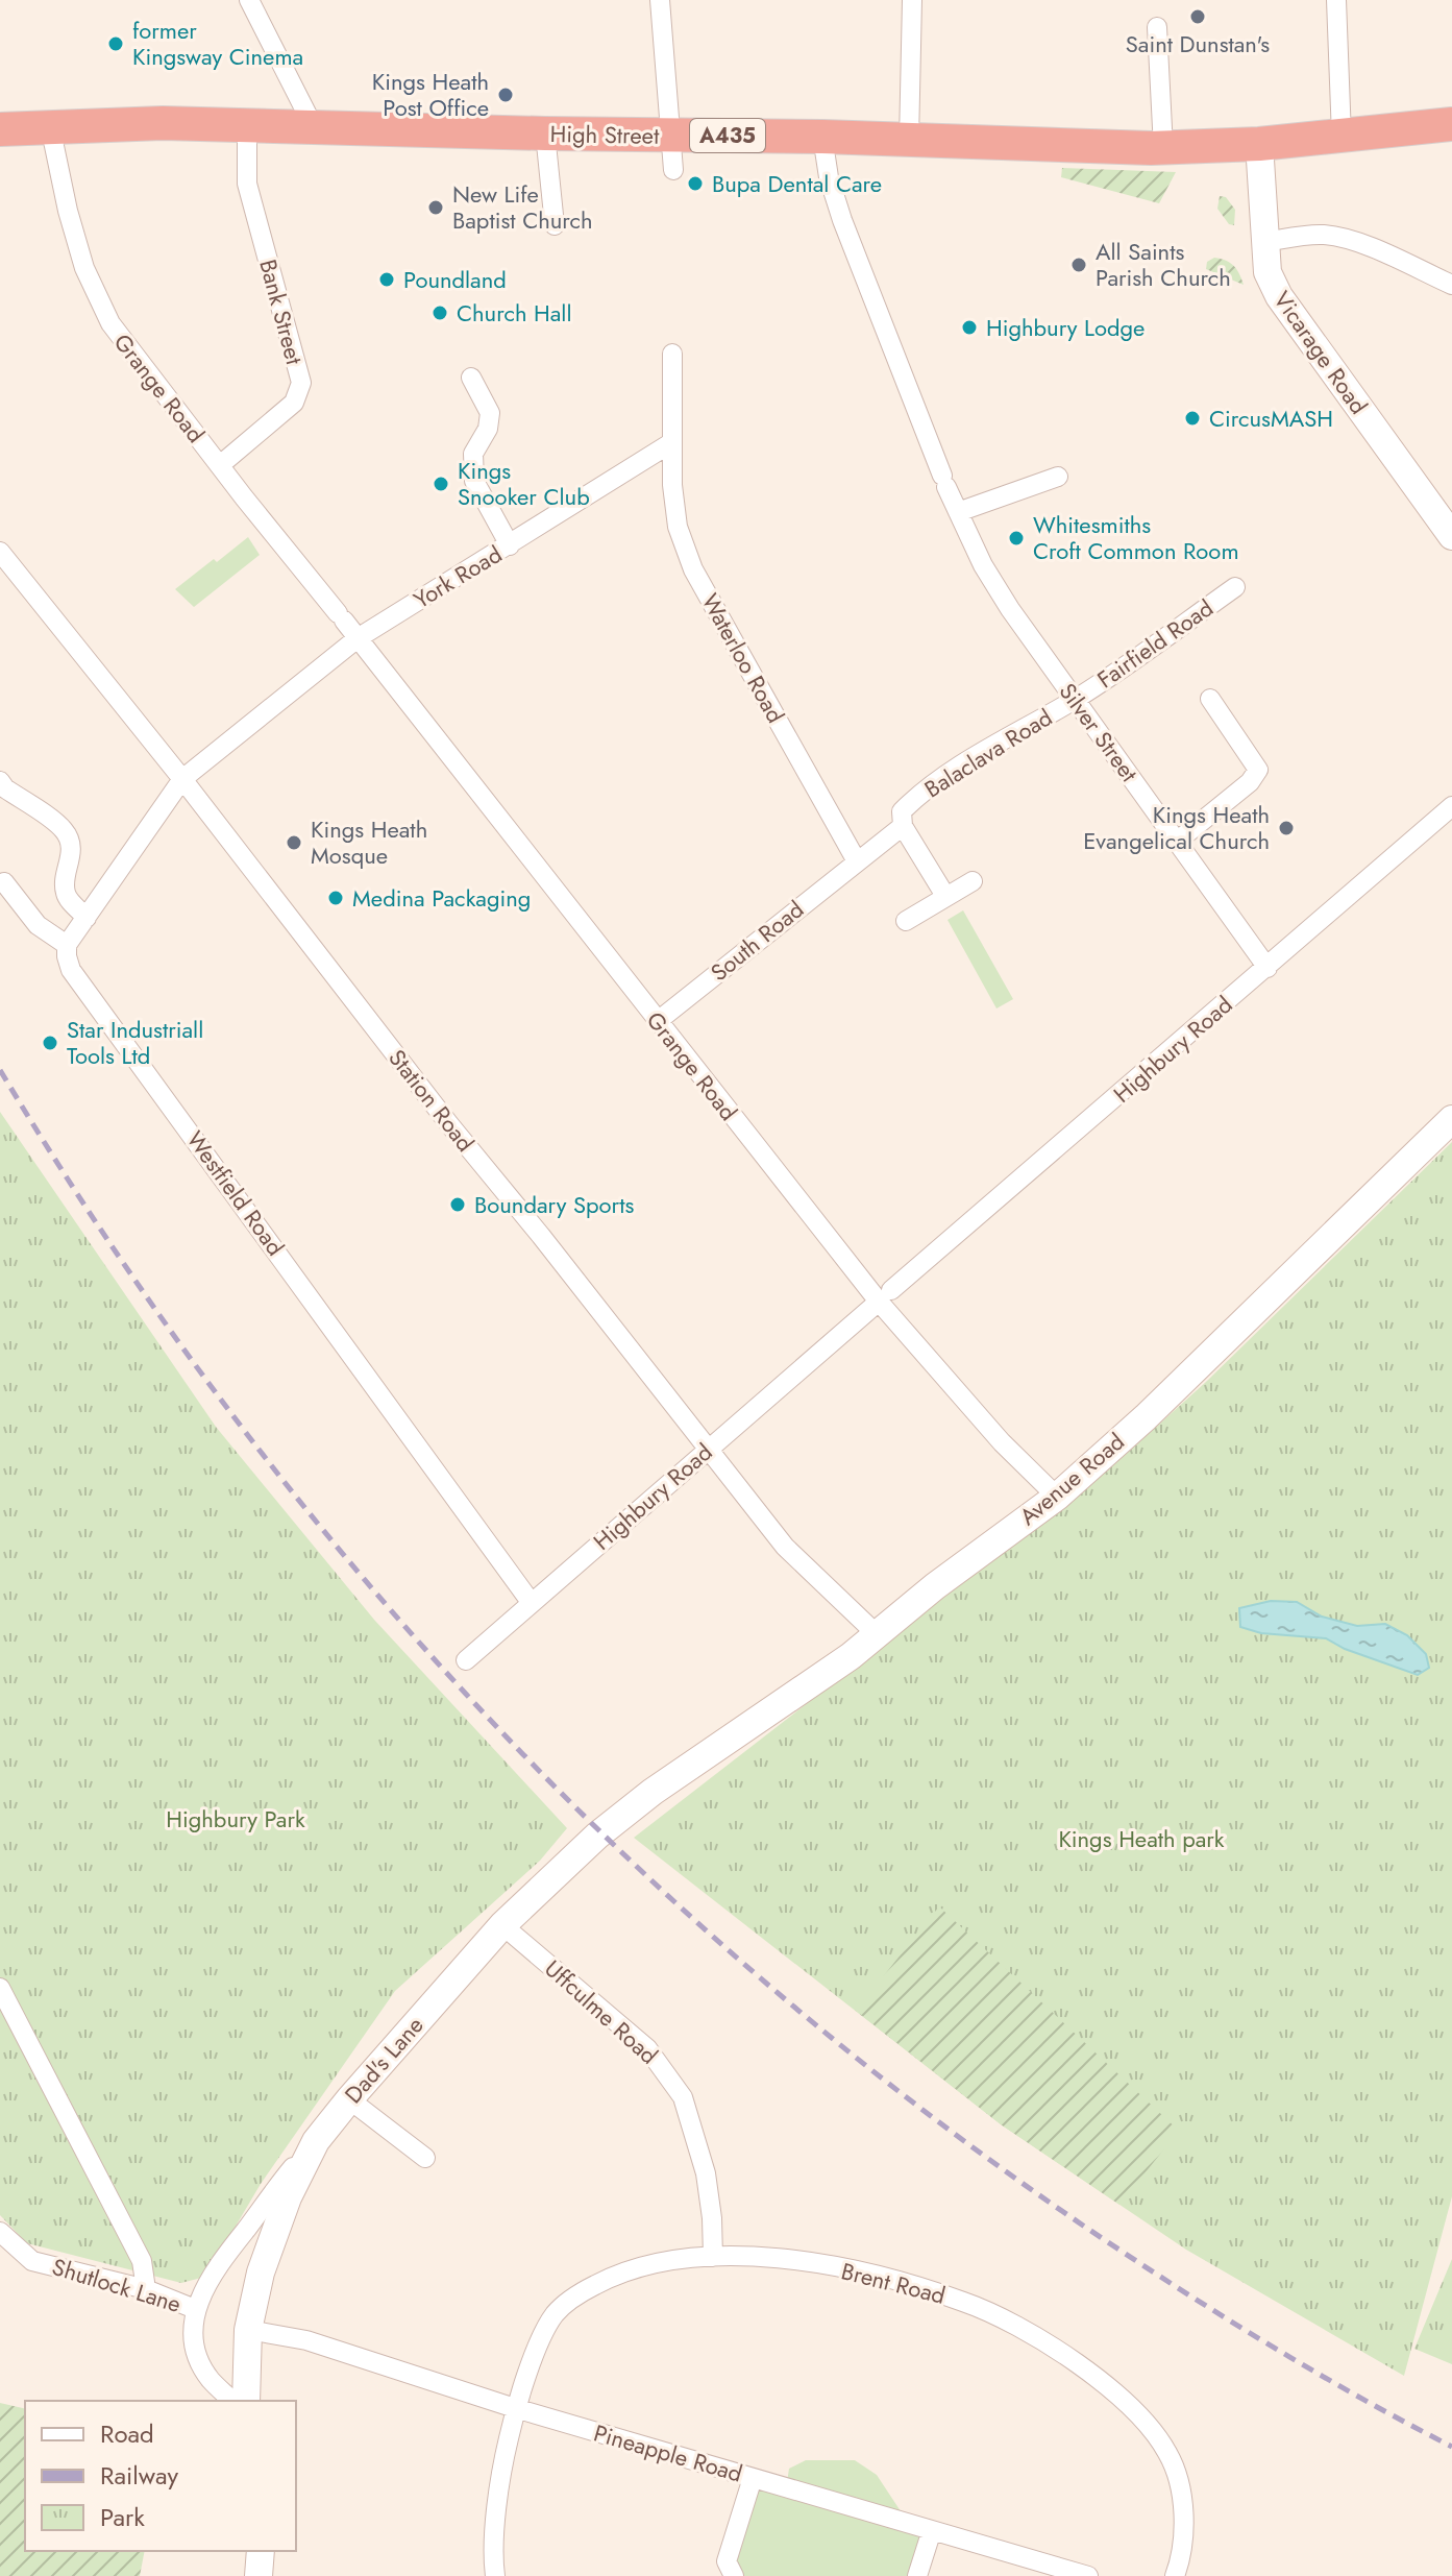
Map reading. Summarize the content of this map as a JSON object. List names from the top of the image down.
{
  "streets": {
    "highway": ["High Street", "A435"],
    "street": [
      "Bank Street",
      "Vicarage Road",
      "Grange Road",
      "York Road",
      "Fairfield Road",
      "Waterloo Road",
      "Silver Street",
      "Balaclava Road",
      "South Road",
      "Highbury Road",
      "Station Road",
      "Westfield Road",
      "Avenue Road",
      "Uffculme Road",
      "Dad's Lane",
      "Brent Road",
      "Shutlock Lane",
      "Pineapple Road"
    ]
  },
  "crossings": [
    ["High Street", "A435"],
    ["High Street", "Bank Street"],
    ["High Street", "Vicarage Road"],
    ["High Street", "Grange Road"],
    ["High Street", "Silver Street"],
    ["A435", "Vicarage Road"],
    ["Bank Street", "Grange Road"],
    ["Grange Road", "York Road"],
    ["Grange Road", "South Road"],
    ["Grange Road", "Highbury Road"],
    ["Grange Road", "Avenue Road"],
    ["York Road", "Waterloo Road"],
    ["York Road", "Station Road"],
    ["Fairfield Road", "Silver Street"],
    ["Fairfield Road", "Balaclava Road"],
    ["Waterloo Road", "South Road"],
    ["Silver Street", "Balaclava Road"],
    ["Silver Street", "Highbury Road"],
    ["Balaclava Road", "South Road"],
    ["Highbury Road", "Station Road"],
    ["Highbury Road", "Westfield Road"],
    ["Station Road", "Avenue Road"],
    ["Avenue Road", "Dad's Lane"],
    ["Uffculme Road", "Dad's Lane"],
    ["Uffculme Road", "Brent Road"],
    ["Dad's Lane", "Shutlock Lane"],
    ["Dad's Lane", "Pineapple Road"],
    ["Brent Road", "Pineapple Road"]
  ],
  "parks": ["Highbury Park", "Kings Heath park"],
  "places": [
    "Saint Dunstan's",
    "former Kingsway Cinema",
    "Kings Heath Post Office",
    "Bupa Dental Care",
    "New Life Baptist Church",
    "All Saints Parish Church",
    "Poundland",
    "Church Hall",
    "Highbury Lodge",
    "CircusMASH",
    "Kings Snooker Club",
    "Whitesmiths Croft Common Room",
    "Kings Heath Evangelical Church",
    "Kings Heath Mosque",
    "Medina Packaging",
    "Star Industriall Tools Ltd",
    "Boundary Sports"
  ],
  "legend": ["Road", "Railway", "Park"]
}
